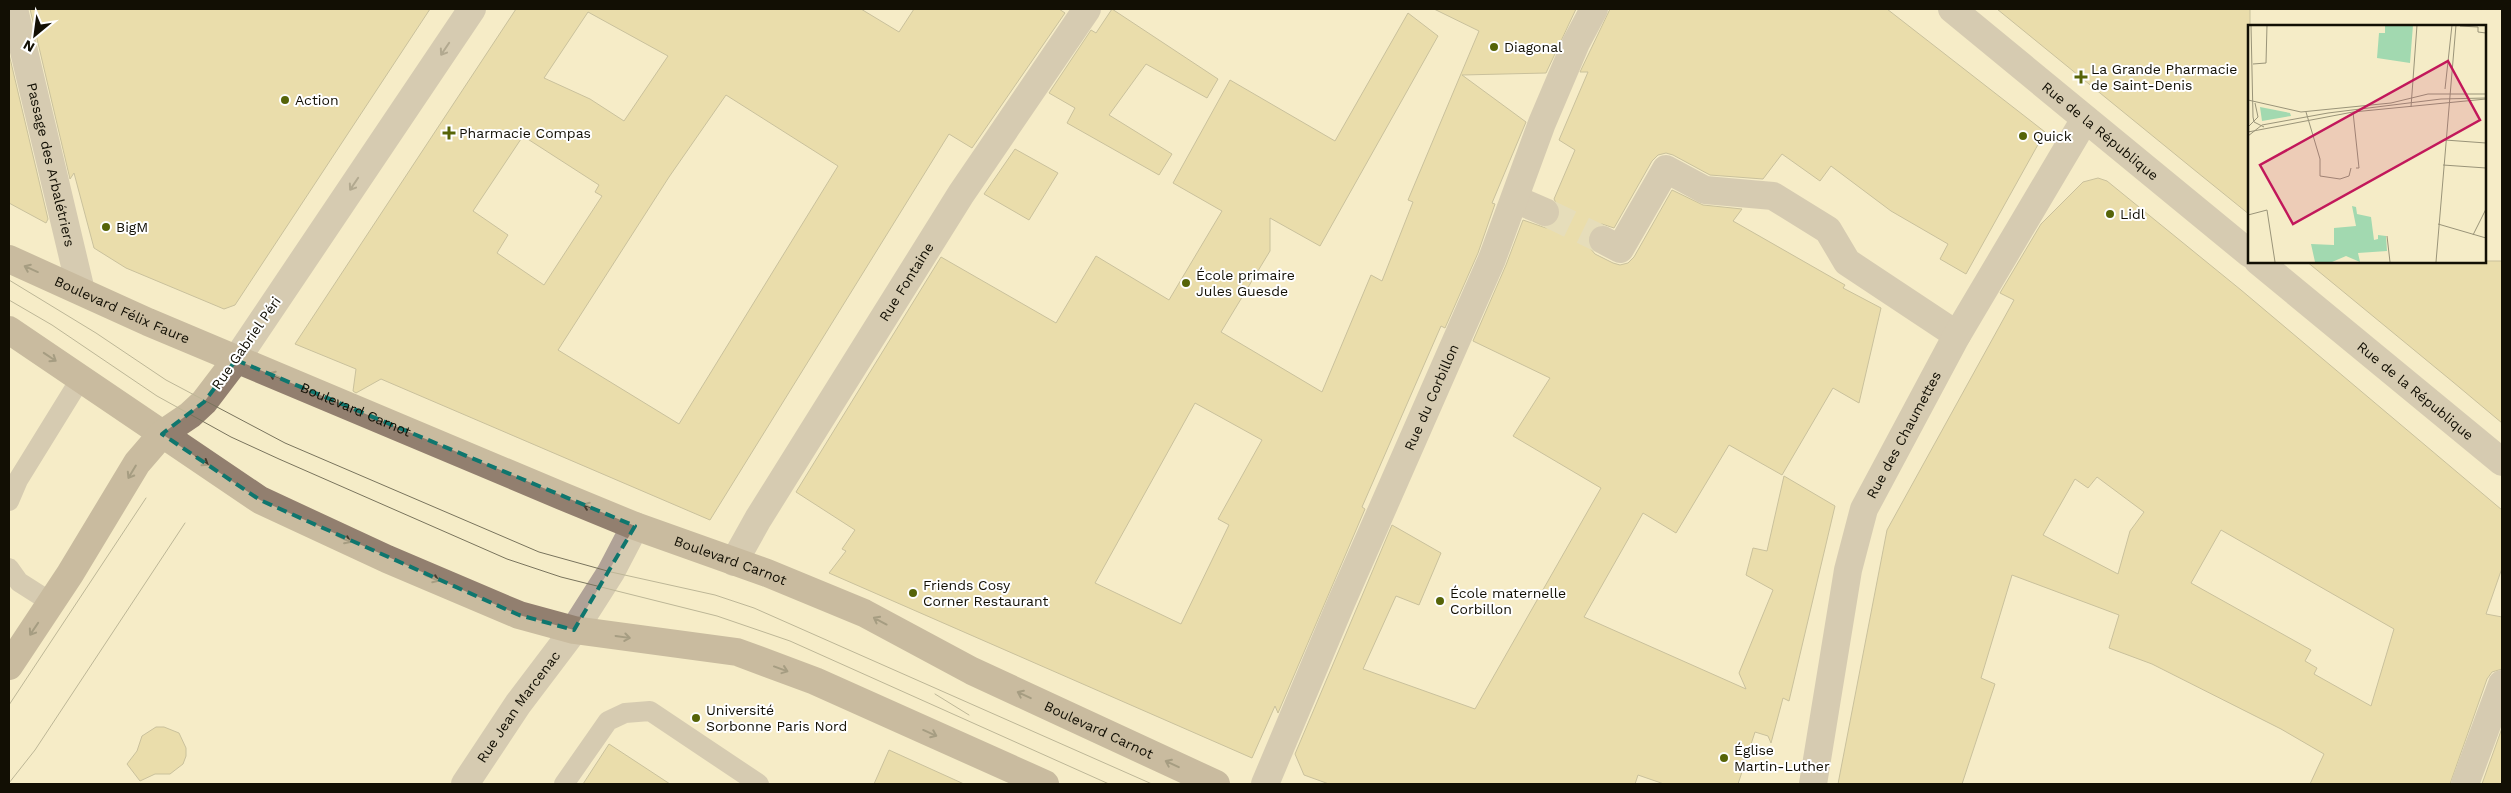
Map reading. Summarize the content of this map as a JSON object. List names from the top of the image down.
{
  "streets": {
    "street": [
      "Rue de la République",
      "Passage des Arbalétriers",
      "Rue Fontaine",
      "Boulevard Félix Faure",
      "Rue Gabriel Péri",
      "Rue du Corbillon",
      "Boulevard Carnot",
      "Rue des Chaumettes",
      "Rue Jean Marcenac"
    ]
  },
  "crossings": [
    ["Rue de la République", "Rue des Chaumettes"],
    ["Passage des Arbalétriers", "Boulevard Félix Faure"],
    ["Rue Fontaine", "Boulevard Carnot"],
    ["Boulevard Félix Faure", "Rue Gabriel Péri"],
    ["Boulevard Félix Faure", "Boulevard Carnot"],
    ["Rue Gabriel Péri", "Boulevard Carnot"],
    ["Boulevard Carnot", "Rue Jean Marcenac"]
  ],
  "one_way": ["Rue Gabriel Péri"],
  "places": {
    "other": [
      "Diagonal",
      "Action",
      "Quick",
      "Lidl",
      "BigM",
      "École primaire Jules Guesde",
      "Friends Cosy Corner Restaurant",
      "École maternelle Corbillon",
      "Université Sorbonne Paris Nord",
      "Église Martin-Luther"
    ],
    "health": ["La Grande Pharmacie de Saint-Denis", "Pharmacie Compas"]
  },
  "north": "bottom left"
}
